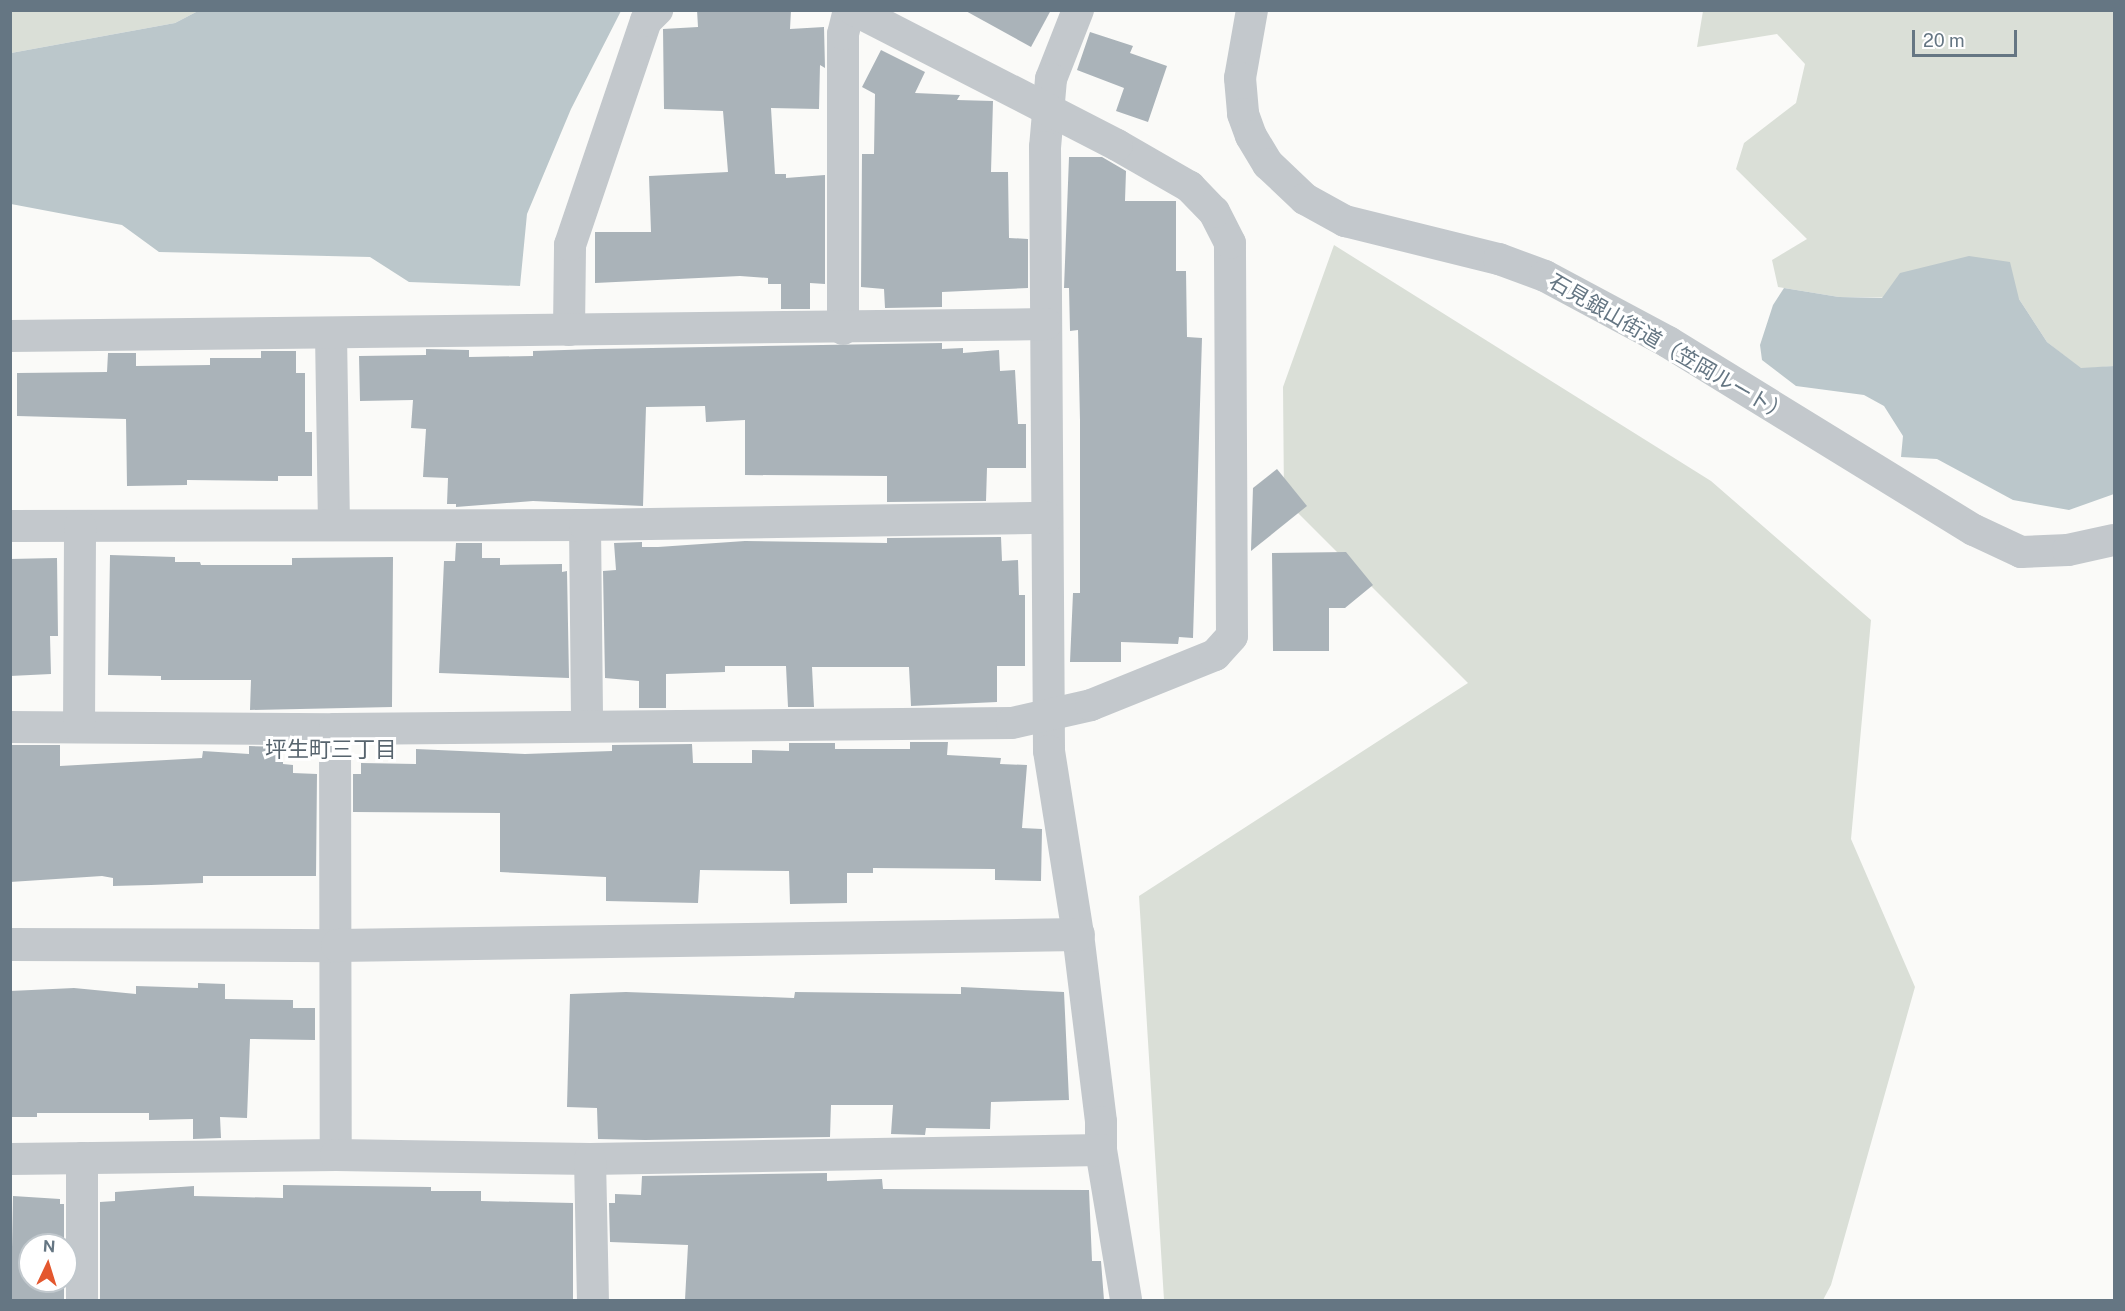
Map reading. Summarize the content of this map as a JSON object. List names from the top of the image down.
{
  "streets": {
    "street": ["石見銀山街道（笠岡ルート）"]
  },
  "districts": ["坪生町三丁目"],
  "scale_bar": "20 m",
  "north": "top"
}
